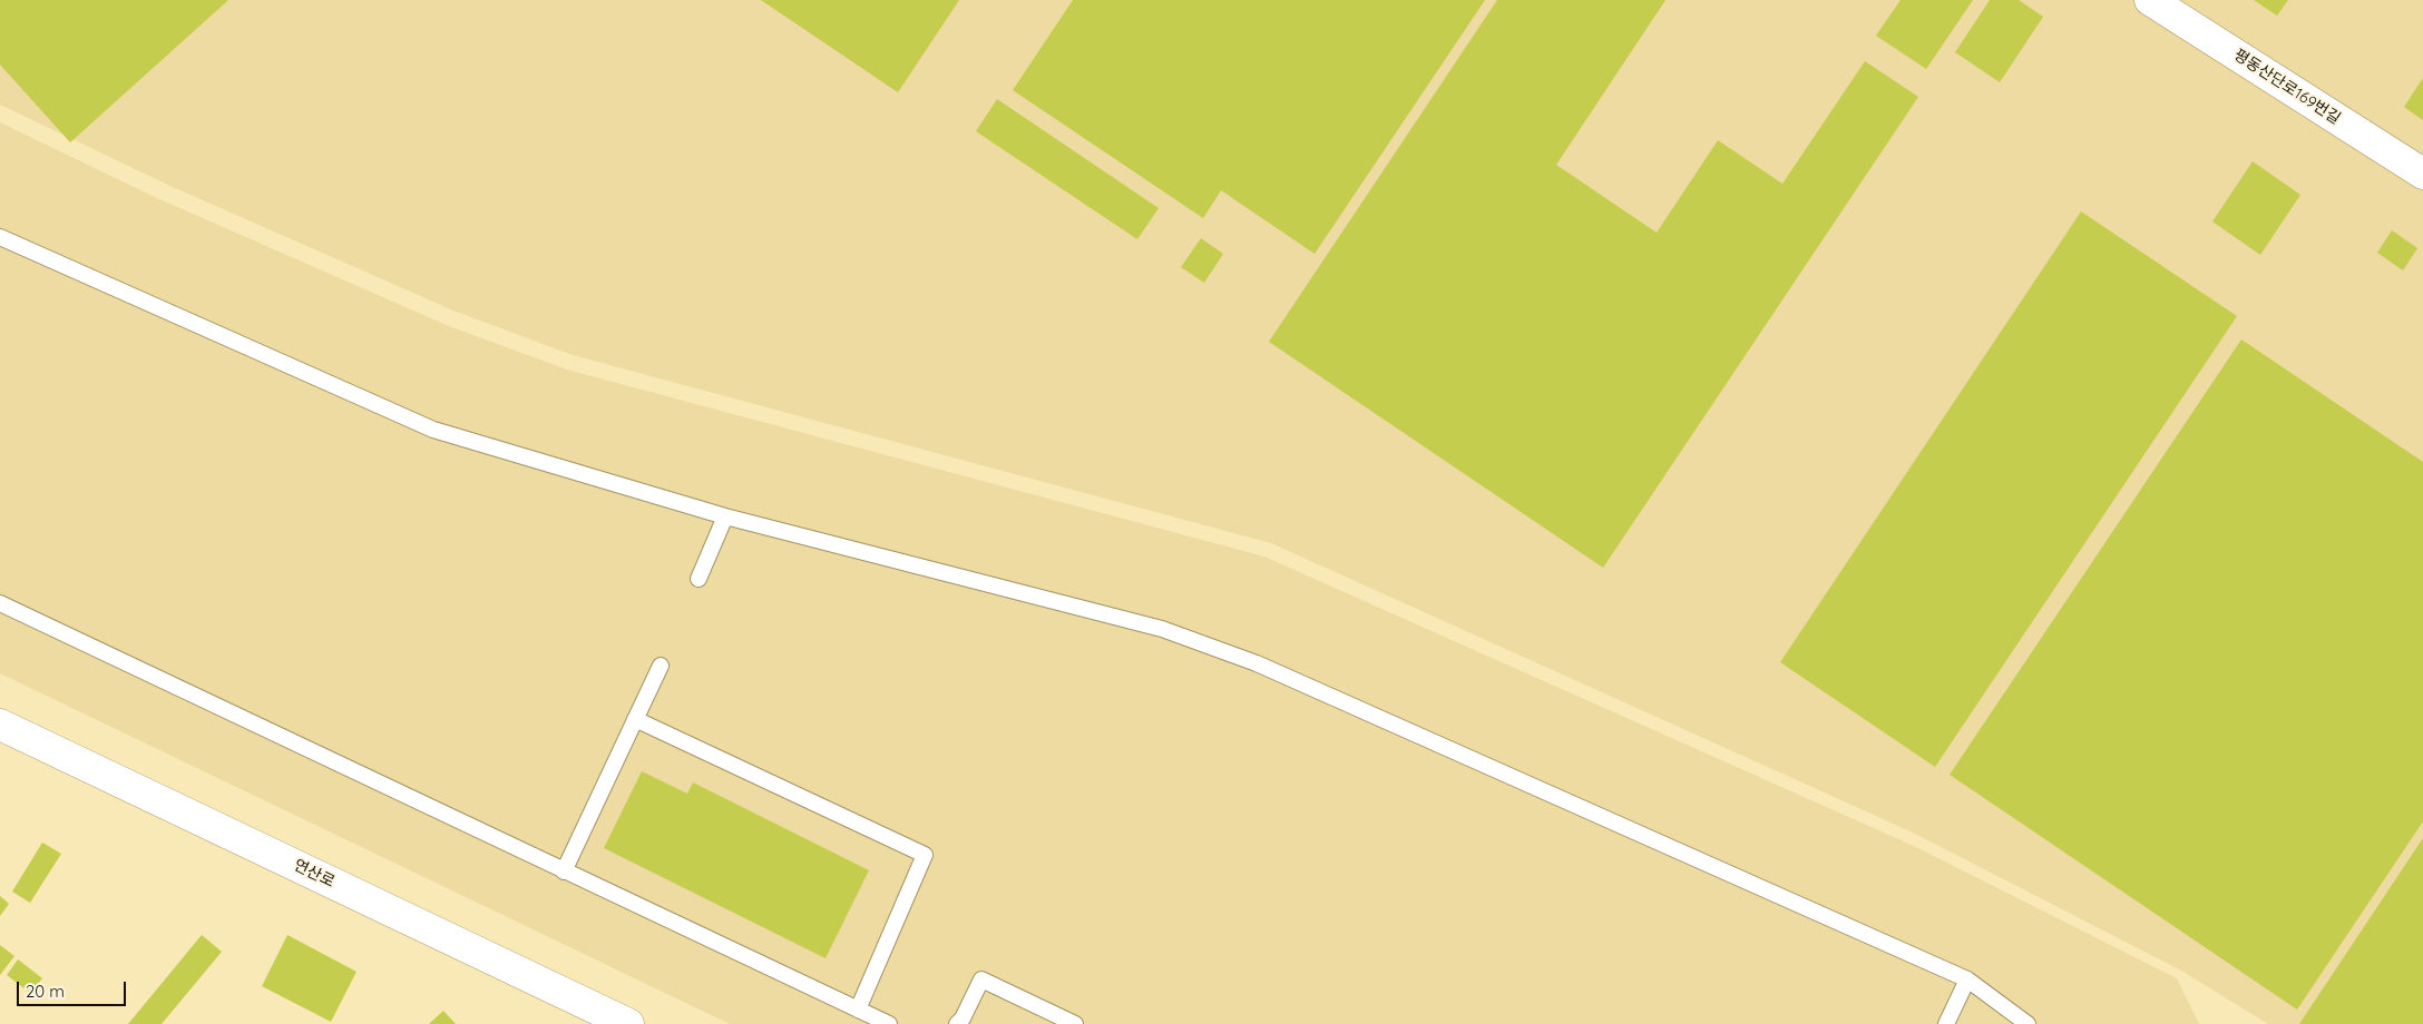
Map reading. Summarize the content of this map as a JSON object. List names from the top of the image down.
{
  "streets": {
    "main road": ["평동산단로169번길", "연산로"]
  },
  "scale_bar": "20 m"
}
